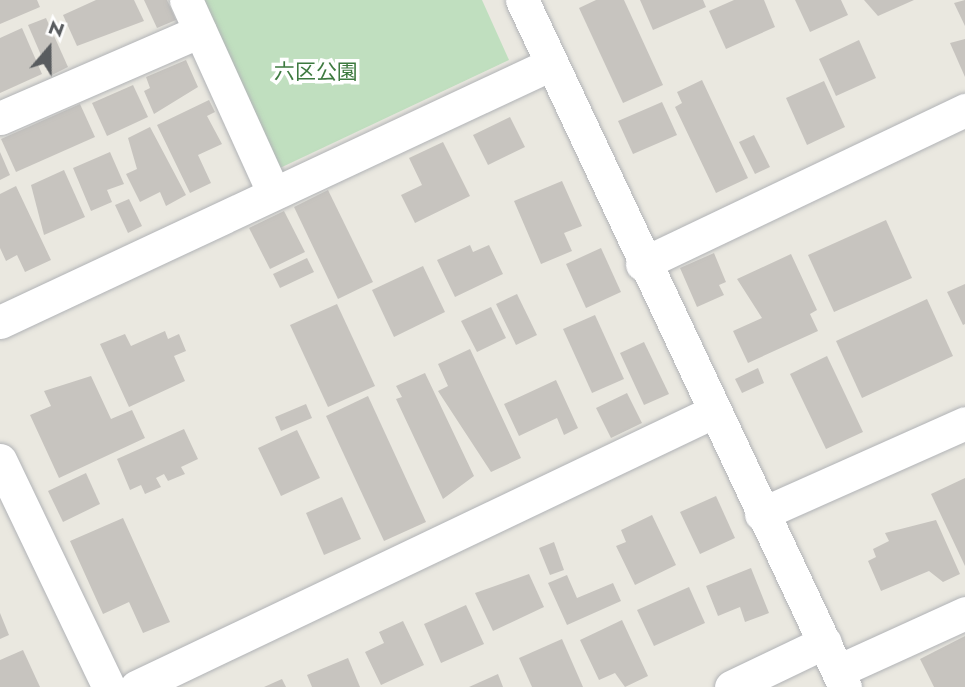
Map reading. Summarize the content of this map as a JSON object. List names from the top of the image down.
{
  "parks": ["六区公園"],
  "north": "top"
}
